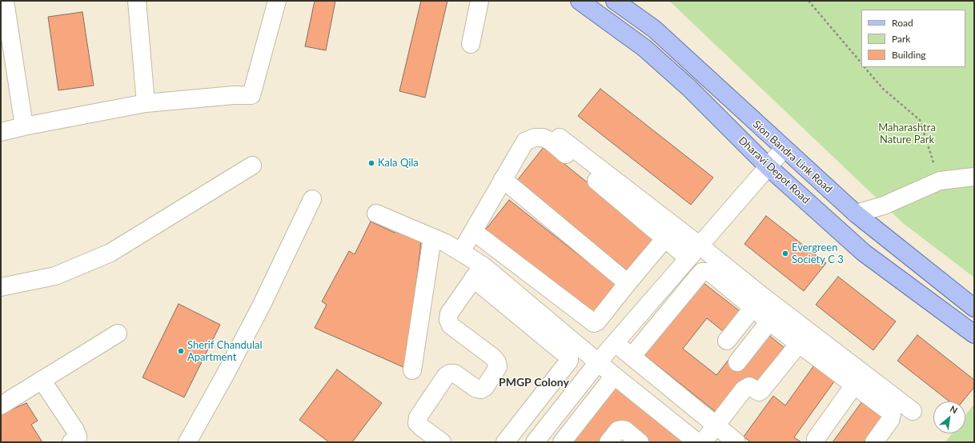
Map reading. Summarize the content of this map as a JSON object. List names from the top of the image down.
{
  "streets": {
    "main road": ["Sion Bandra Link Road", "Dharavi Depot Road"]
  },
  "districts": ["PMGP Colony"],
  "parks": ["Maharashtra Nature Park"],
  "places": ["Kala Qila", "Evergreen Society C 3", "Sherif Chandulal Apartment"],
  "legend": ["Road", "Park", "Building"],
  "north": "top right"
}
